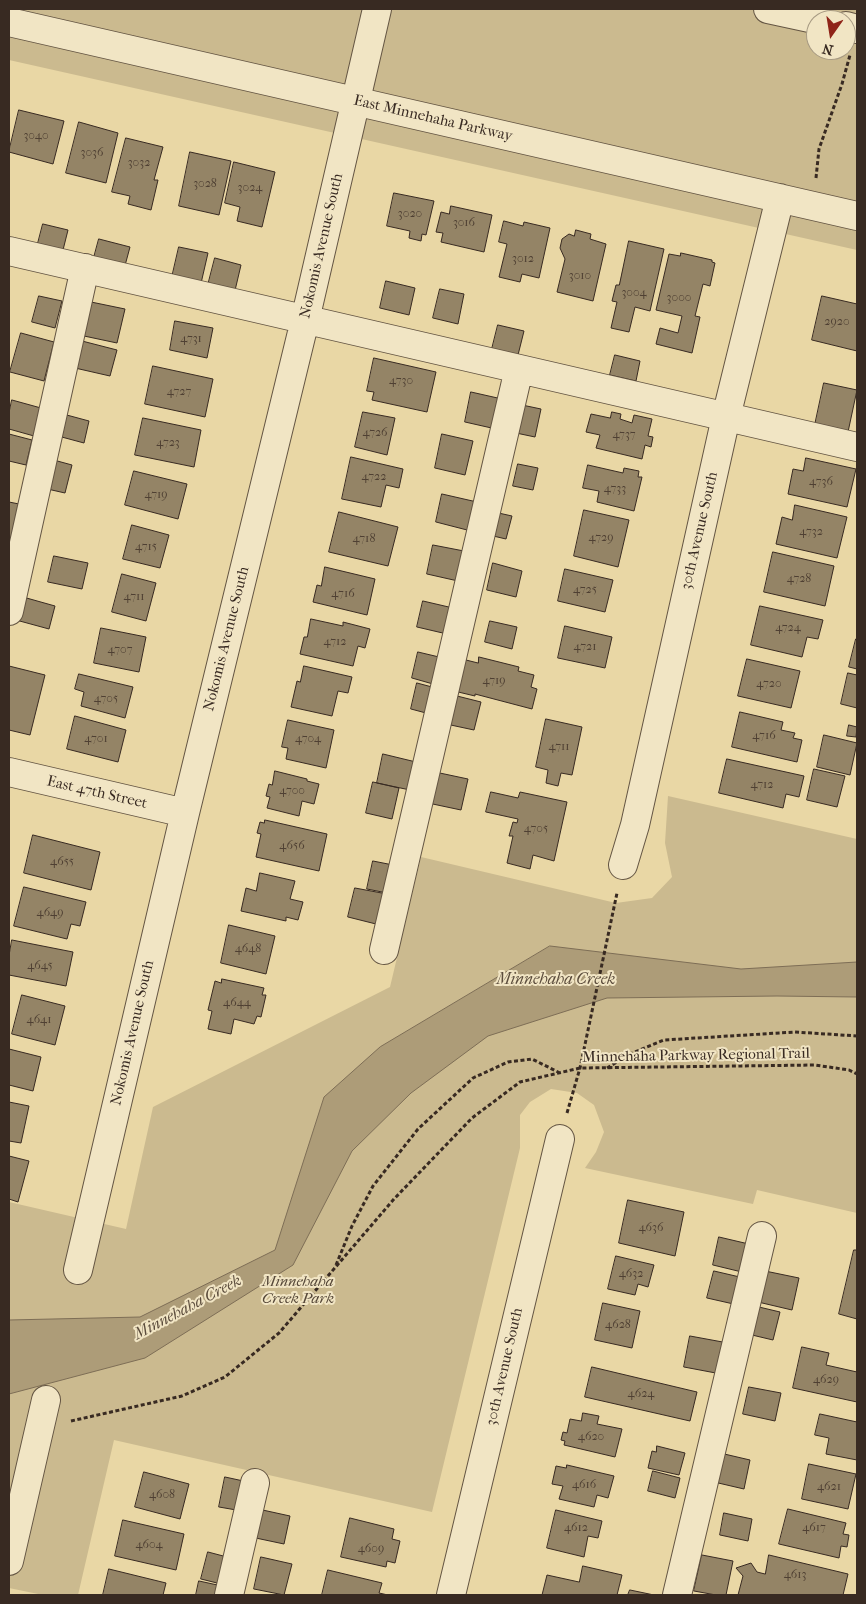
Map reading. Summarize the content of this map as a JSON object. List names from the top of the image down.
{
  "streets": {
    "street": [
      "East Minnehaha Parkway",
      "Nokomis Avenue South",
      "30th Avenue South",
      "East 47th Street"
    ],
    "path": ["Minnehaha Parkway Regional Trail"]
  },
  "crossings": [
    ["East Minnehaha Parkway", "Nokomis Avenue South"],
    ["East Minnehaha Parkway", "30th Avenue South"],
    ["Nokomis Avenue South", "East 47th Street"]
  ],
  "water": ["Minnehaha Creek"],
  "parks": ["Minnehaha Creek Park"],
  "house_numbers": [
    "3040",
    "3036",
    "3032",
    "3028",
    "3024",
    "3020",
    "3016",
    "3012",
    "3010",
    "3004",
    "3000",
    "2920",
    "4731",
    "4730",
    "4727",
    "4726",
    "4737",
    "4723",
    "4722",
    "4736",
    "4733",
    "4719",
    "4732",
    "4729",
    "4718",
    "4715",
    "4728",
    "4725",
    "4716",
    "4711",
    "4724",
    "4712",
    "4721",
    "4707",
    "4719",
    "4720",
    "4705",
    "4716",
    "4701",
    "4704",
    "4711",
    "4712",
    "4700",
    "4705",
    "4656",
    "4655",
    "4649",
    "4648",
    "4645",
    "4644",
    "4641",
    "4636",
    "4632",
    "4628",
    "4629",
    "4624",
    "4620",
    "4616",
    "4621",
    "4608",
    "4612",
    "4617",
    "4604",
    "4609",
    "4613"
  ],
  "north": "bottom"
}
